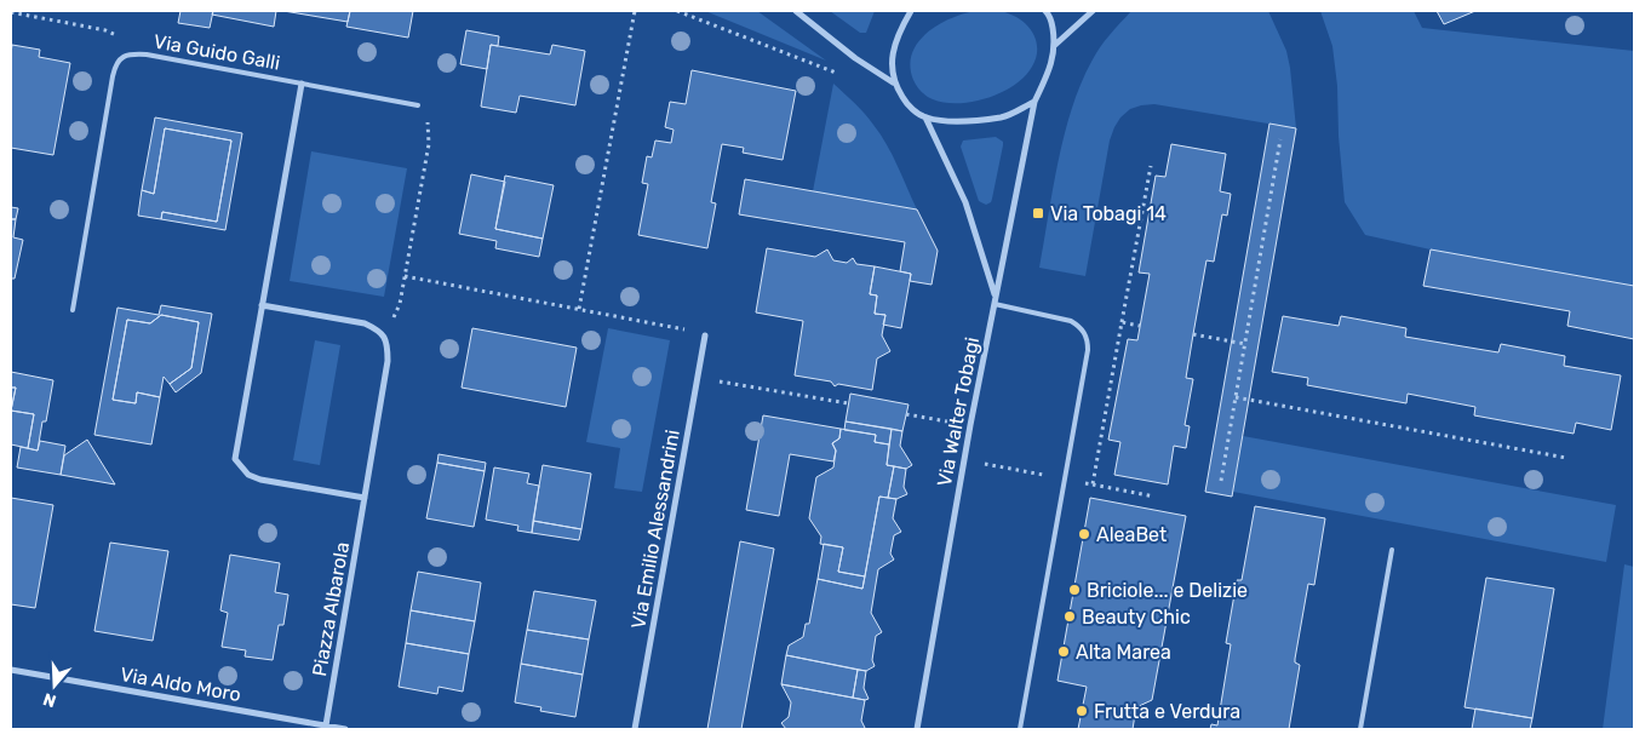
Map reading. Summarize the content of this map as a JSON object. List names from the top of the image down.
{
  "streets": {
    "street": [
      "Via Walter Tobagi",
      "Via Emilio Alessandrini",
      "Piazza Albarola",
      "Via Aldo Moro"
    ],
    "lane": ["Via Guido Galli"]
  },
  "crossings": [
    ["Piazza Albarola", "Via Aldo Moro"]
  ],
  "places": {
    "transit": ["Via Tobagi 14"],
    "other": [
      "AleaBet",
      "Briciole... e Delizie",
      "Beauty Chic",
      "Alta Marea",
      "Frutta e Verdura"
    ]
  },
  "north": "bottom"
}
